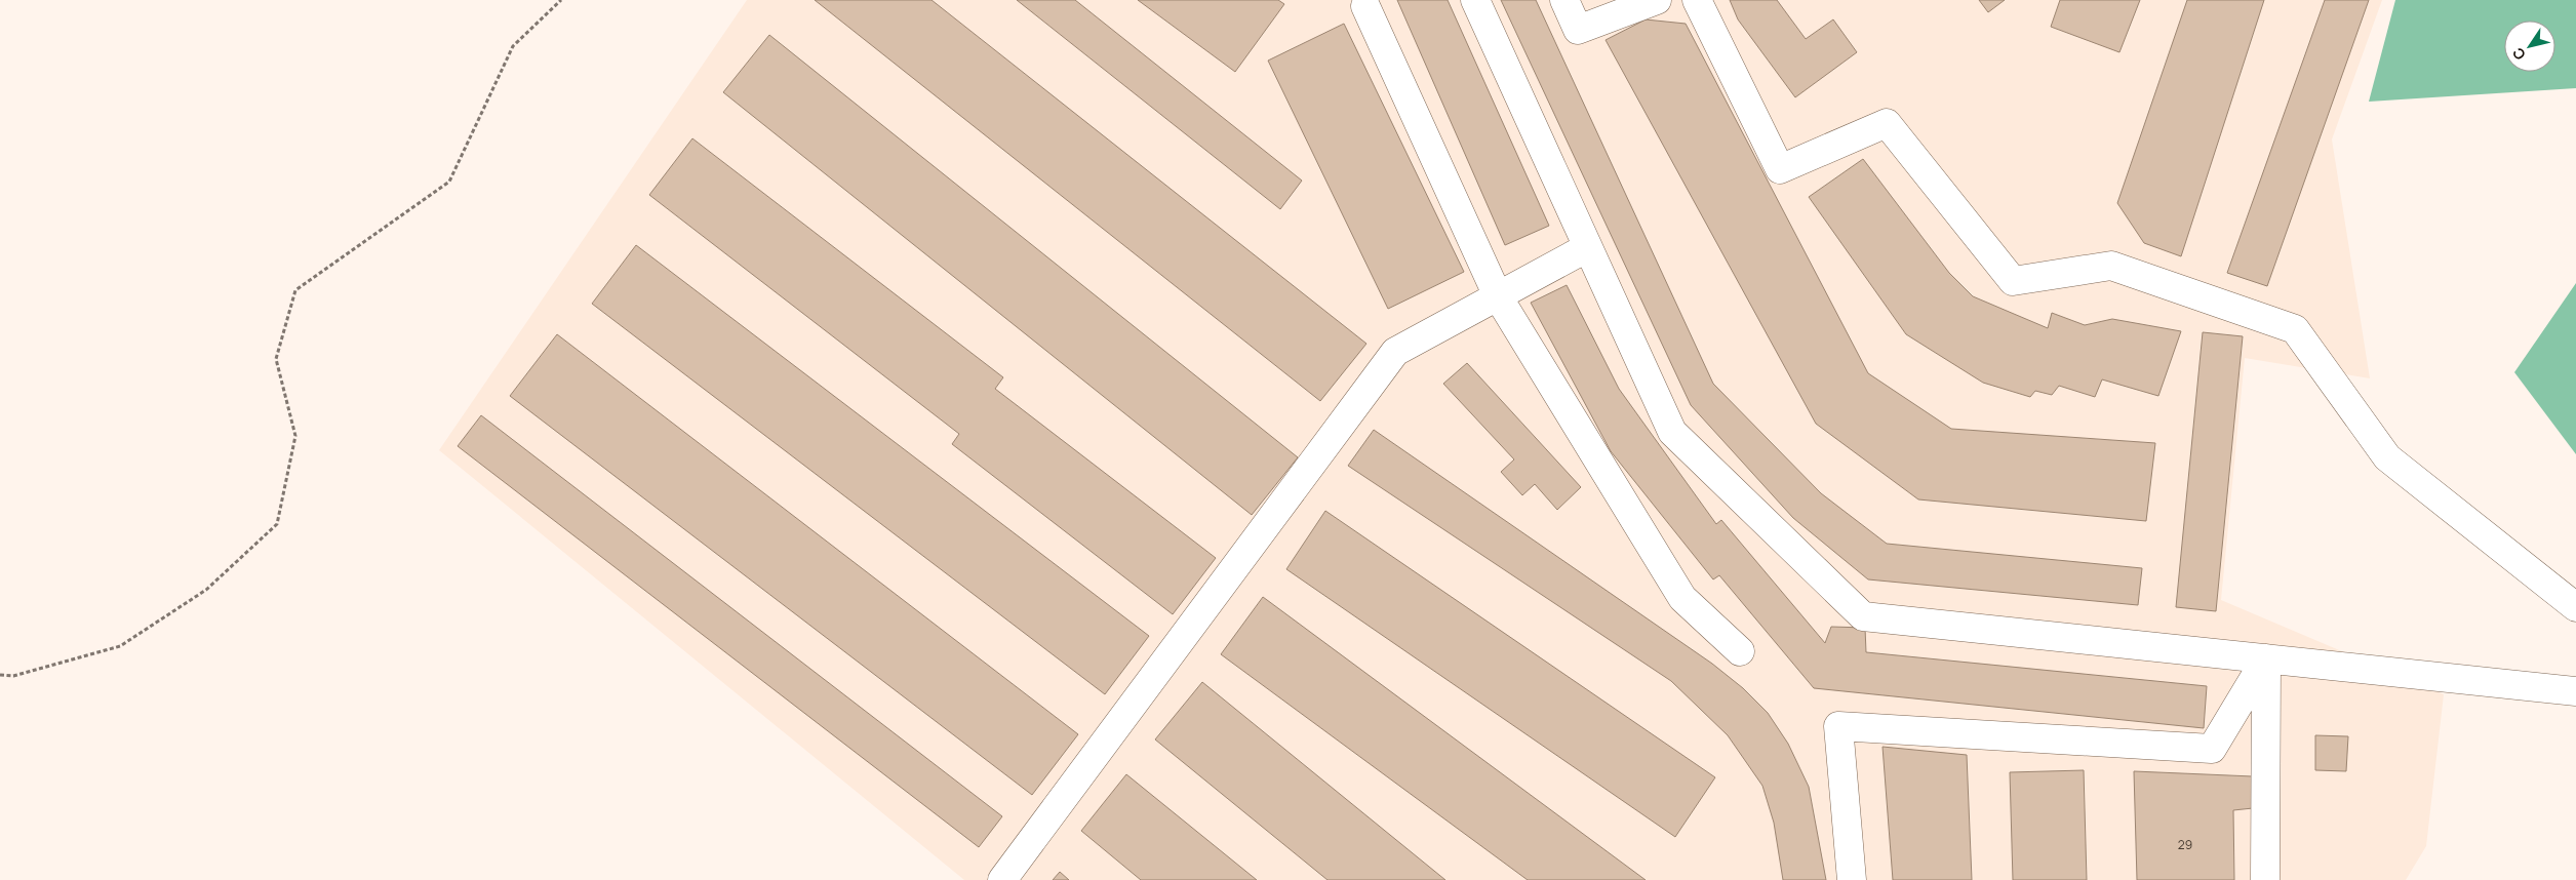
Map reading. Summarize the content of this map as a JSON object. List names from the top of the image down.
{
  "house_numbers": ["29"],
  "north": "bottom left"
}
